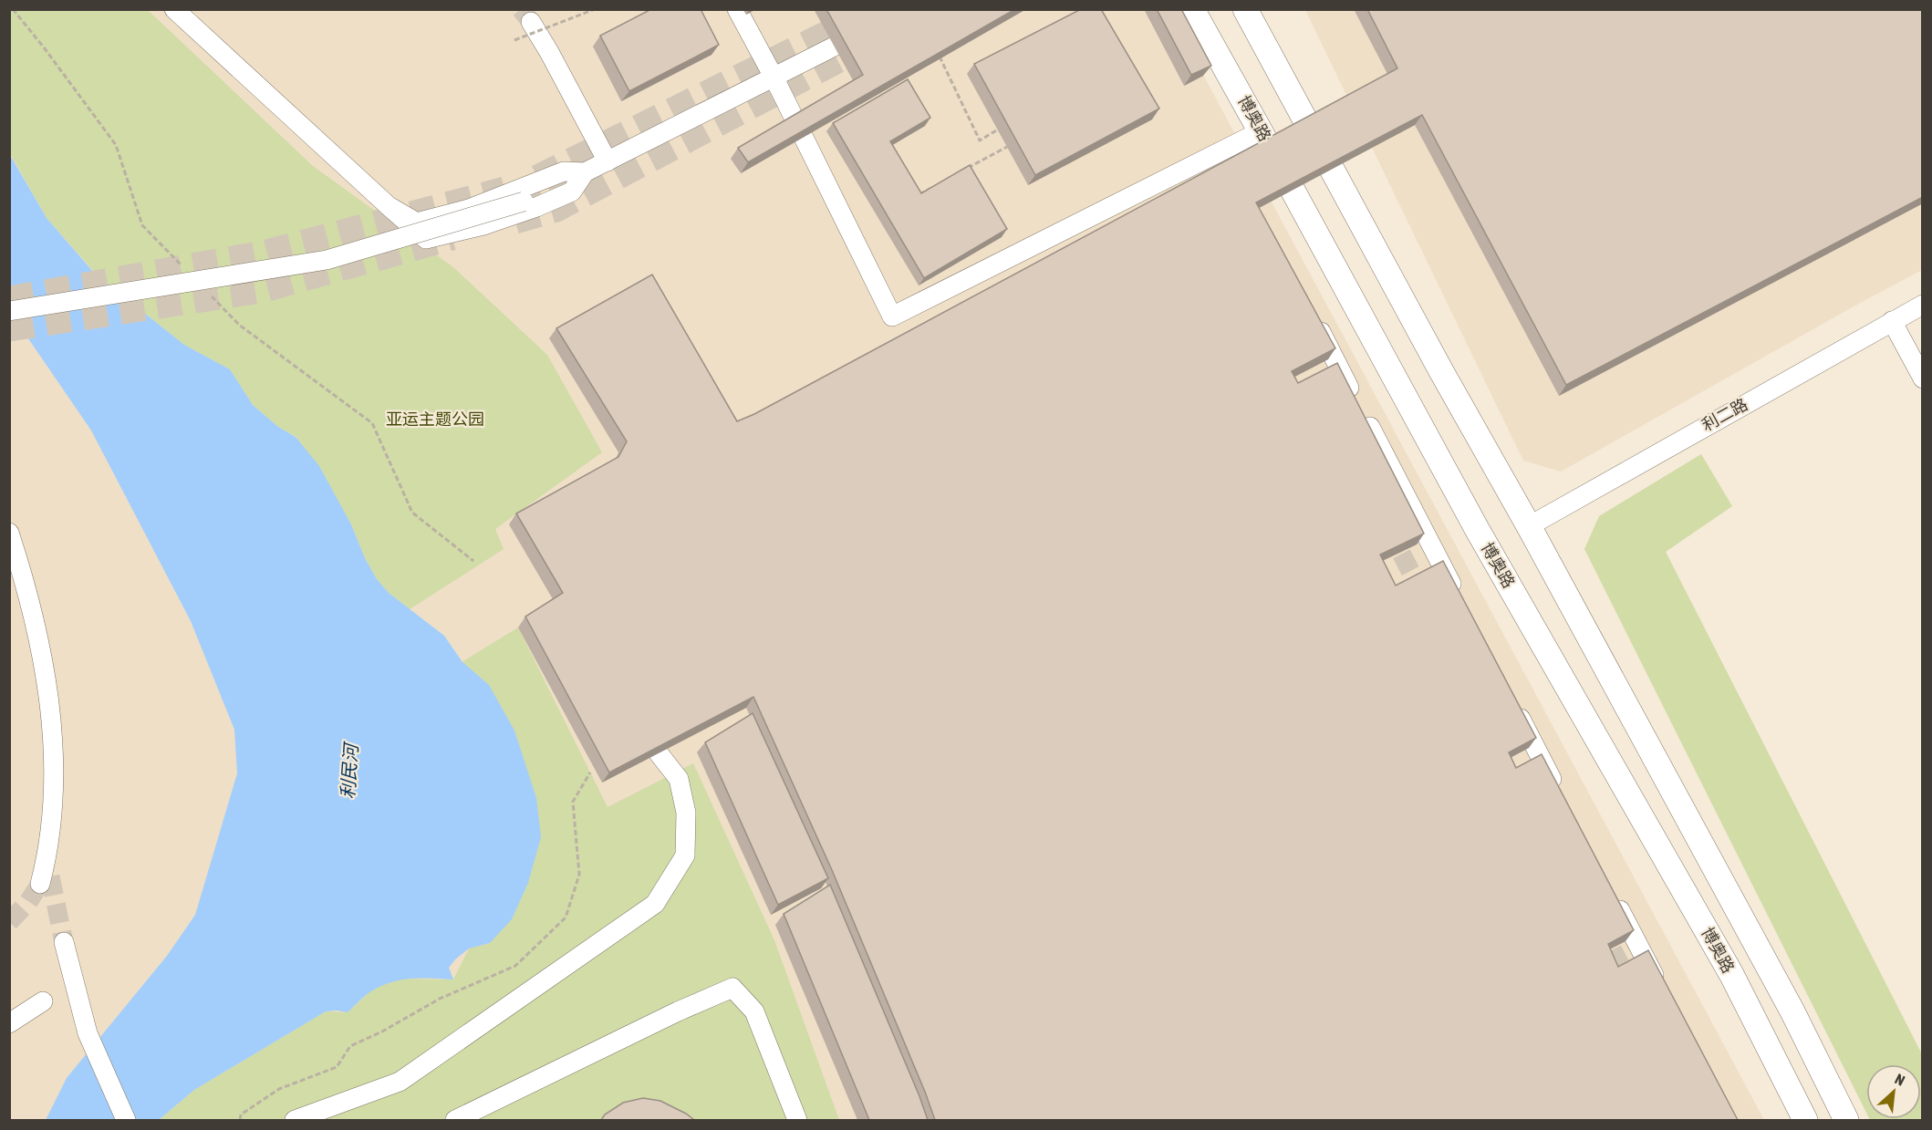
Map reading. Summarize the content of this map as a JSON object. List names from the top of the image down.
{
  "streets": {
    "main road": ["博奥路"],
    "street": ["利二路"]
  },
  "water": ["利民河"],
  "parks": ["亚运主题公园"],
  "north": "top right"
}
